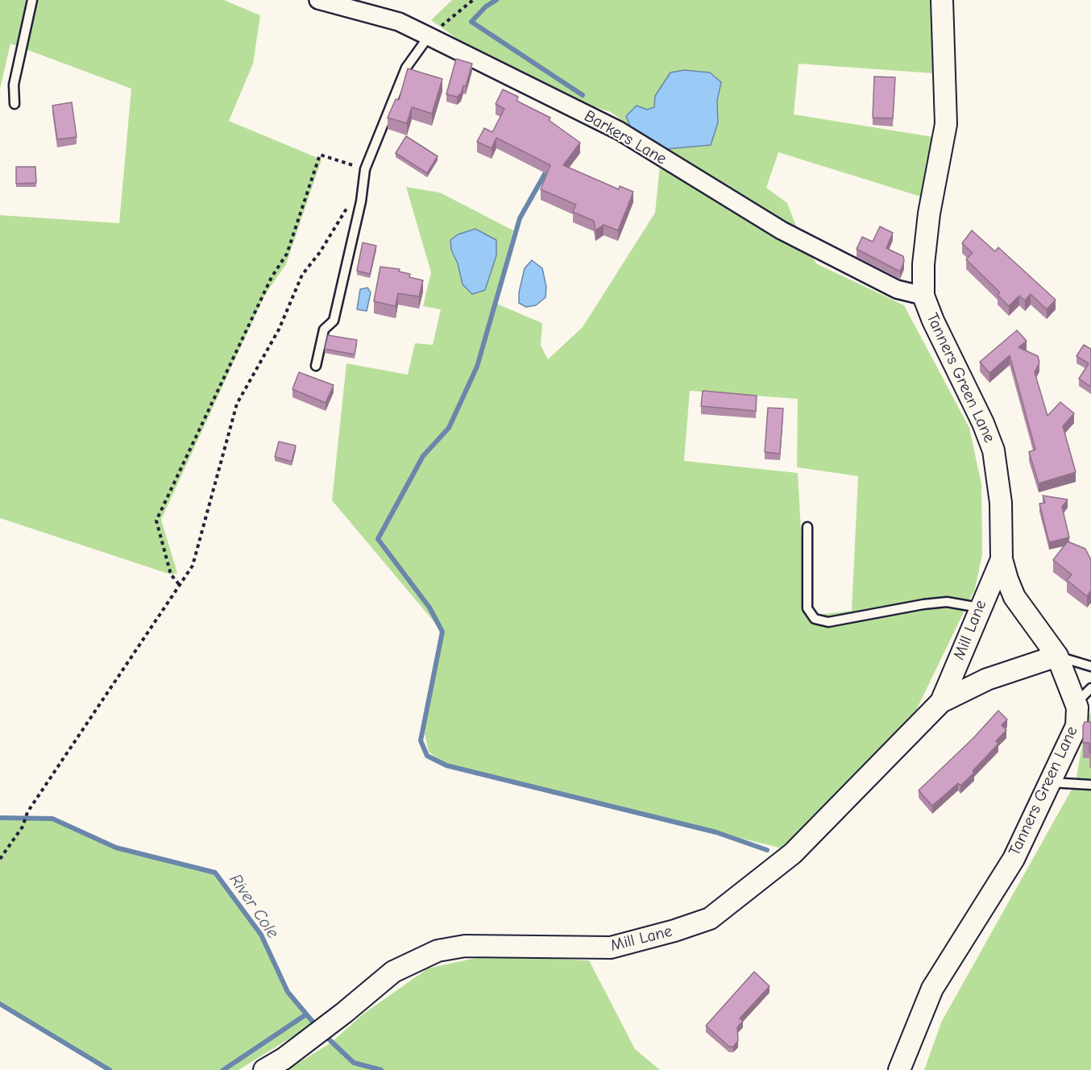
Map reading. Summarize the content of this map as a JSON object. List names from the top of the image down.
{
  "streets": {
    "street": ["Barkers Lane", "Tanners Green Lane", "Mill Lane"]
  },
  "crossings": [
    ["Barkers Lane", "Tanners Green Lane"],
    ["Tanners Green Lane", "Mill Lane"]
  ],
  "water": ["River Cole"]
}
